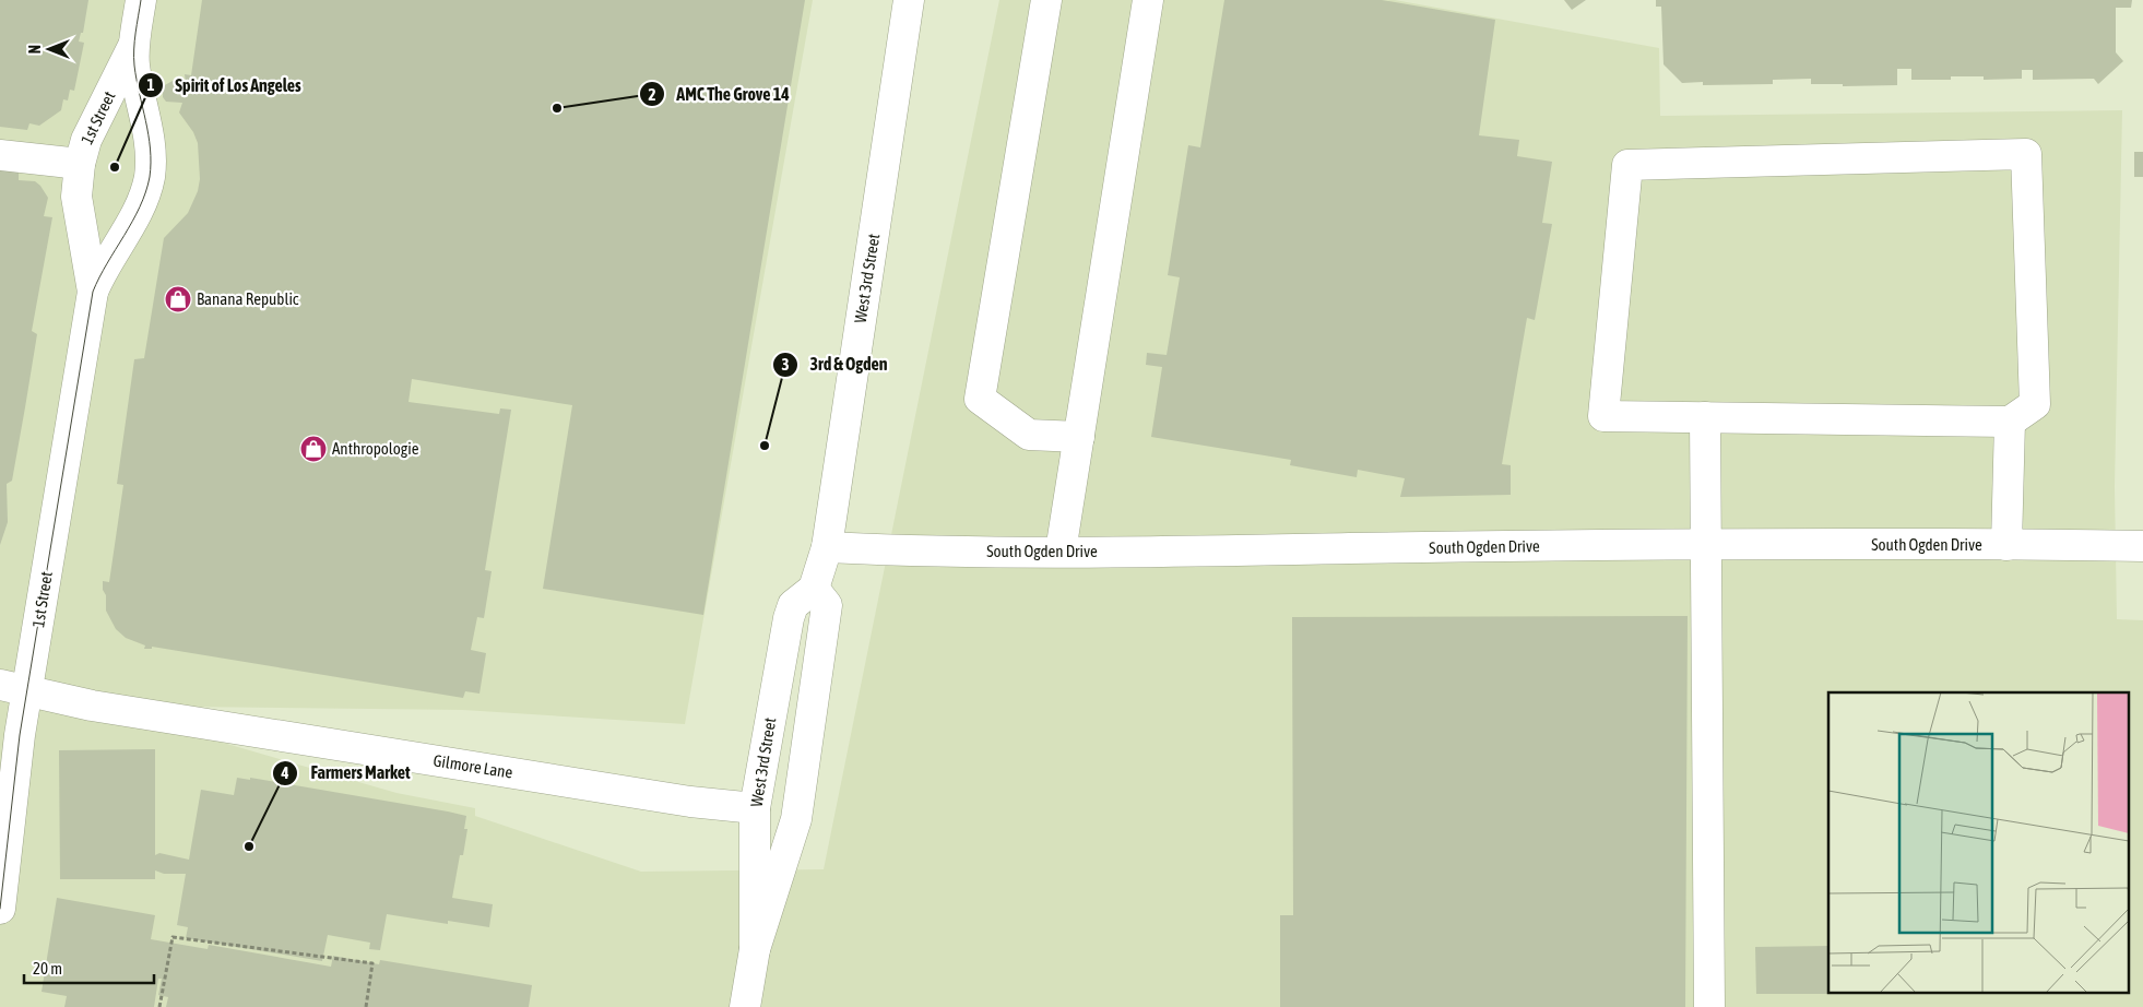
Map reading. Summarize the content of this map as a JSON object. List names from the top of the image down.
{
  "streets": {
    "street": [
      "1st Street",
      "West 3rd Street",
      "South Ogden Drive",
      "Gilmore Lane"
    ]
  },
  "crossings": [
    ["1st Street", "Gilmore Lane"],
    ["West 3rd Street", "South Ogden Drive"],
    ["West 3rd Street", "Gilmore Lane"]
  ],
  "places": {
    "other": [
      "AMC The Grove 14",
      "Spirit of Los Angeles",
      "3rd & Ogden",
      "Farmers Market"
    ],
    "shop": ["Banana Republic", "Anthropologie"]
  },
  "scale_bar": "20 m",
  "north": "left"
}
